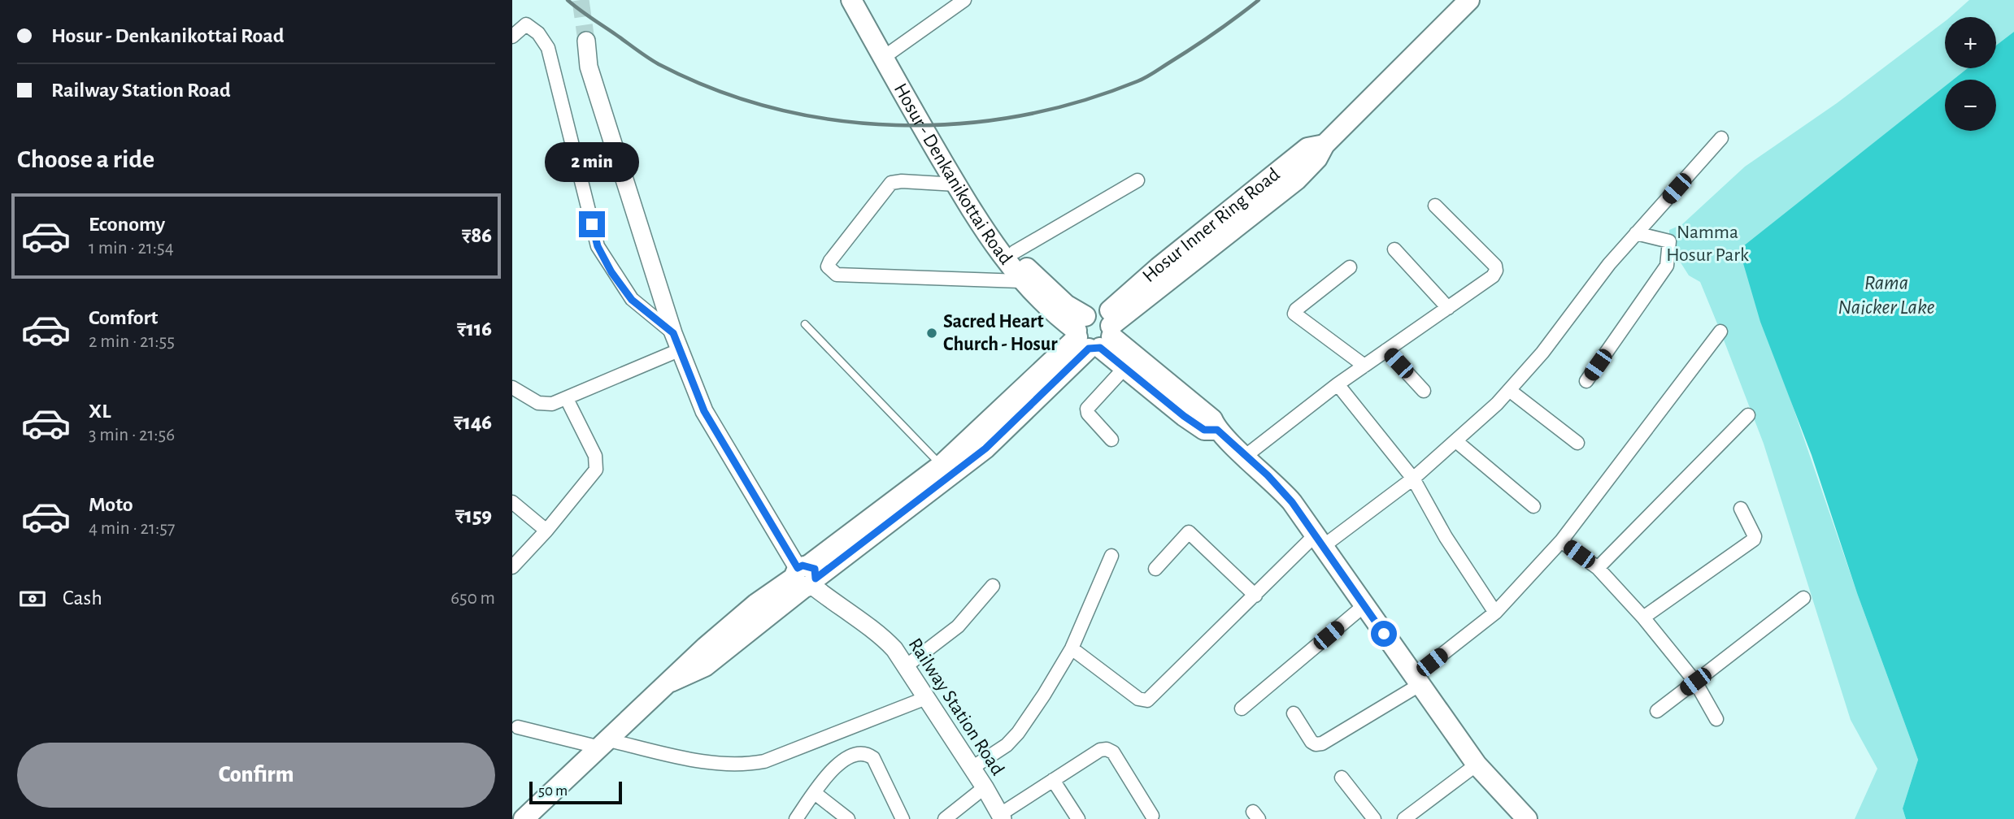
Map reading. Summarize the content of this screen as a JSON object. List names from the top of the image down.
{
  "streets": {
    "main road": ["Hosur - Denkanikottai Road", "Hosur Inner Ring Road", "Railway Station Road"]
  },
  "crossings": [
    ["Hosur - Denkanikottai Road", "Hosur Inner Ring Road"],
    ["Hosur Inner Ring Road", "Railway Station Road"]
  ],
  "water": ["Rama Naicker Lake"],
  "parks": ["Namma Hosur Park"],
  "places": ["Sacred Heart Church - Hosur"],
  "scale_bar": "50 m",
  "page": {
    "banner": ["Hosur - Denkanikottai Road", "Railway Station Road"],
    "map_buttons": ["+", "−"],
    "heading": "Choose a ride",
    "bubble": "2 min",
    "list": [
      {
        "name": "Economy",
        "note": "1 min · 21:54",
        "value": "₹86"
      },
      {
        "name": "Comfort",
        "note": "2 min · 21:55",
        "value": "₹116"
      },
      {
        "name": "XL",
        "note": "3 min · 21:56",
        "value": "₹146"
      },
      {
        "name": "Moto",
        "note": "4 min · 21:57",
        "value": "₹159"
      }
    ],
    "pay": ["Cash", "650 m"],
    "buttons": "Confirm",
    "scale": "50 m"
  }
}
